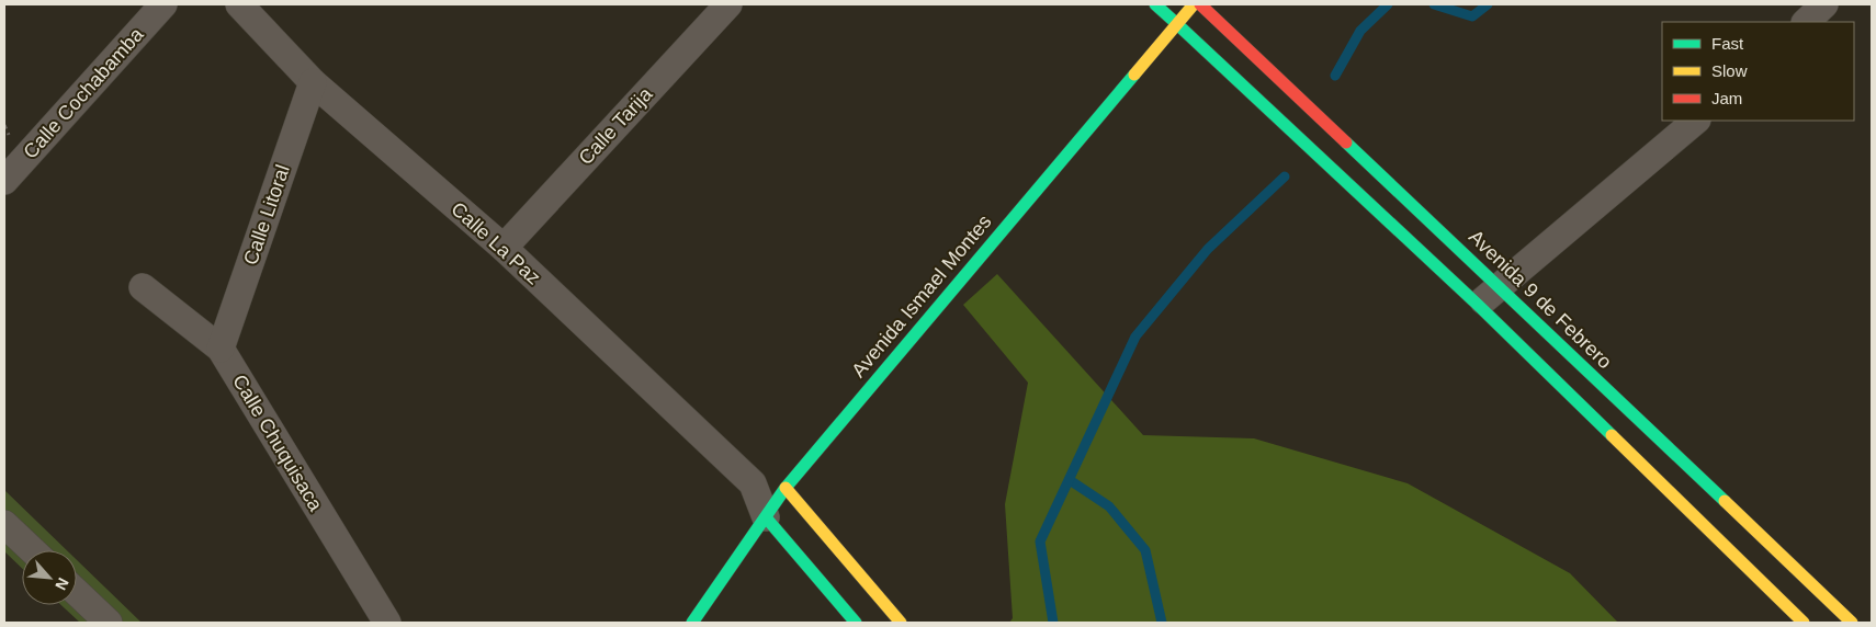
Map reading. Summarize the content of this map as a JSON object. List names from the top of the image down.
{
  "streets": {
    "street": [
      "Calle Cochabamba",
      "Calle Tarija",
      "Calle Litoral",
      "Calle La Paz",
      "Avenida Ismael Montes",
      "Avenida 9 de Febrero",
      "Calle Chuquisaca"
    ]
  },
  "crossings": [
    ["Calle Tarija", "Calle La Paz"],
    ["Calle Litoral", "Calle La Paz"],
    ["Calle Litoral", "Calle Chuquisaca"],
    ["Calle La Paz", "Avenida Ismael Montes"]
  ],
  "legend": ["Fast", "Slow", "Jam"],
  "north": "bottom right"
}
